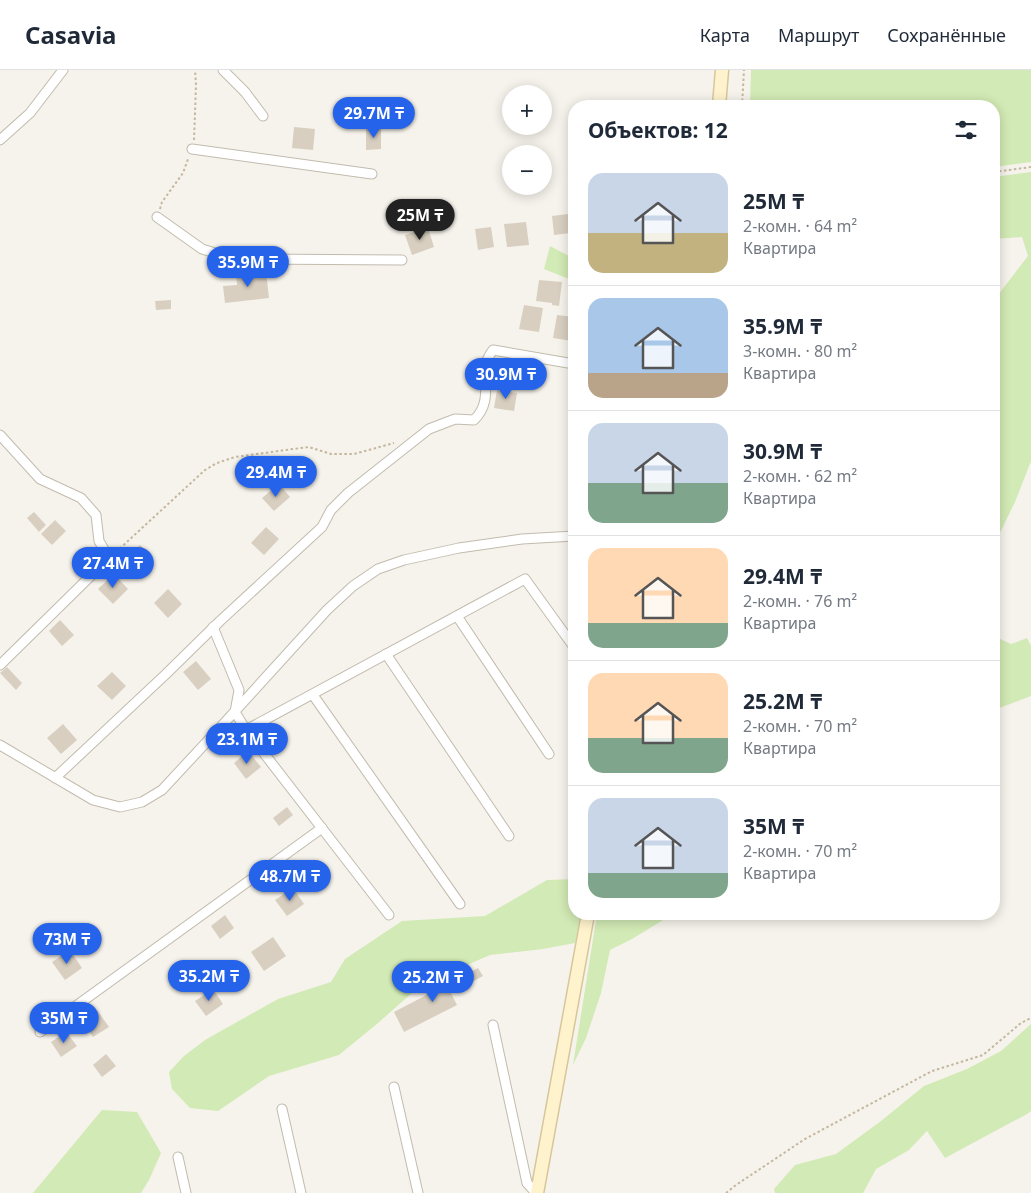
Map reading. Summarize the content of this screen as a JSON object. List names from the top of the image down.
{
  "page": {
    "header": "Casavia",
    "nav": ["Карта", "Маршрут", "Сохранённые"],
    "map_buttons": ["+", "−"],
    "price": [
      "29.7M ₸",
      "25M ₸",
      "35.9M ₸",
      "30.9M ₸",
      "29.4M ₸",
      "27.4M ₸",
      "23.1M ₸",
      "48.7M ₸",
      "73M ₸",
      "35.2M ₸",
      "25.2M ₸",
      "35M ₸"
    ],
    "heading": "Объектов: 12",
    "list": [
      {
        "name": "25M ₸",
        "note": "2-комн. · 64 m² · Квартира"
      },
      {
        "name": "35.9M ₸",
        "note": "3-комн. · 80 m² · Квартира"
      },
      {
        "name": "30.9M ₸",
        "note": "2-комн. · 62 m² · Квартира"
      },
      {
        "name": "29.4M ₸",
        "note": "2-комн. · 76 m² · Квартира"
      },
      {
        "name": "25.2M ₸",
        "note": "2-комн. · 70 m² · Квартира"
      },
      {
        "name": "35M ₸",
        "note": "2-комн. · 70 m² · Квартира"
      }
    ]
  }
}
